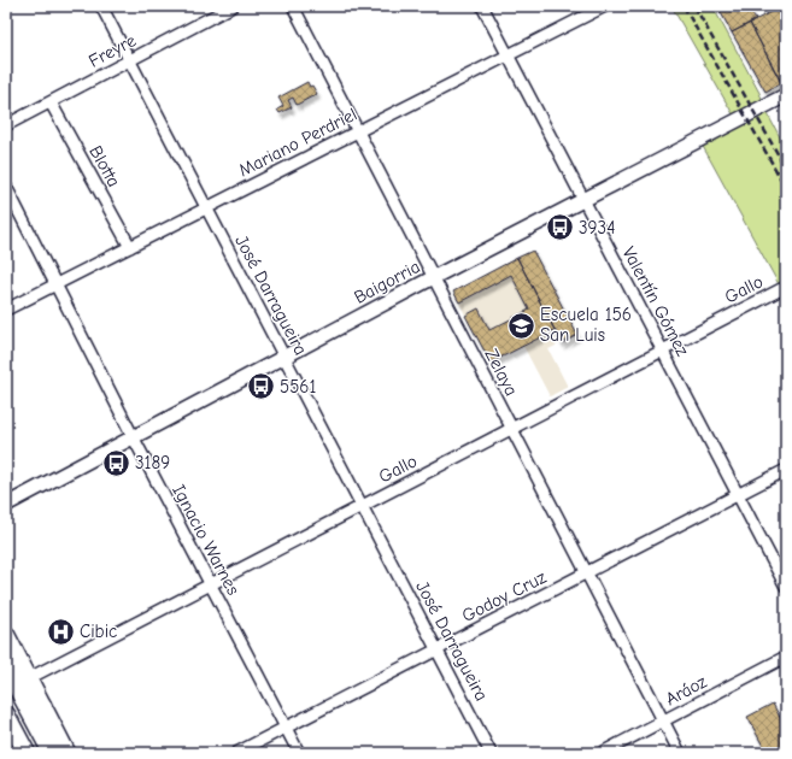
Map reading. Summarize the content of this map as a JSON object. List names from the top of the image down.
{
  "streets": {
    "street": [
      "Freyre",
      "Mariano Perdriel",
      "Blotta",
      "Baigorria",
      "Gallo",
      "José Darragueira",
      "Valentín Gómez",
      "Zelaya",
      "Ignacio Warnes",
      "Godoy Cruz",
      "Aráoz"
    ]
  },
  "crossings": [
    ["Freyre", "Blotta"],
    ["Freyre", "José Darragueira"],
    ["Mariano Perdriel", "Blotta"],
    ["Mariano Perdriel", "José Darragueira"],
    ["Mariano Perdriel", "Valentín Gómez"],
    ["Mariano Perdriel", "Zelaya"],
    ["Mariano Perdriel", "Ignacio Warnes"],
    ["Baigorria", "José Darragueira"],
    ["Baigorria", "Valentín Gómez"],
    ["Baigorria", "Zelaya"],
    ["Baigorria", "Ignacio Warnes"],
    ["Gallo", "José Darragueira"],
    ["Gallo", "Valentín Gómez"],
    ["Gallo", "Zelaya"],
    ["Gallo", "Ignacio Warnes"],
    ["José Darragueira", "Godoy Cruz"],
    ["Valentín Gómez", "Godoy Cruz"],
    ["Zelaya", "Godoy Cruz"],
    ["Zelaya", "Aráoz"],
    ["Ignacio Warnes", "Godoy Cruz"]
  ],
  "places": {
    "bus stop": ["3934", "5561", "3189"],
    "school or university": ["Escuela 156 San Luis"],
    "hospital": ["Cibic"]
  }
}
